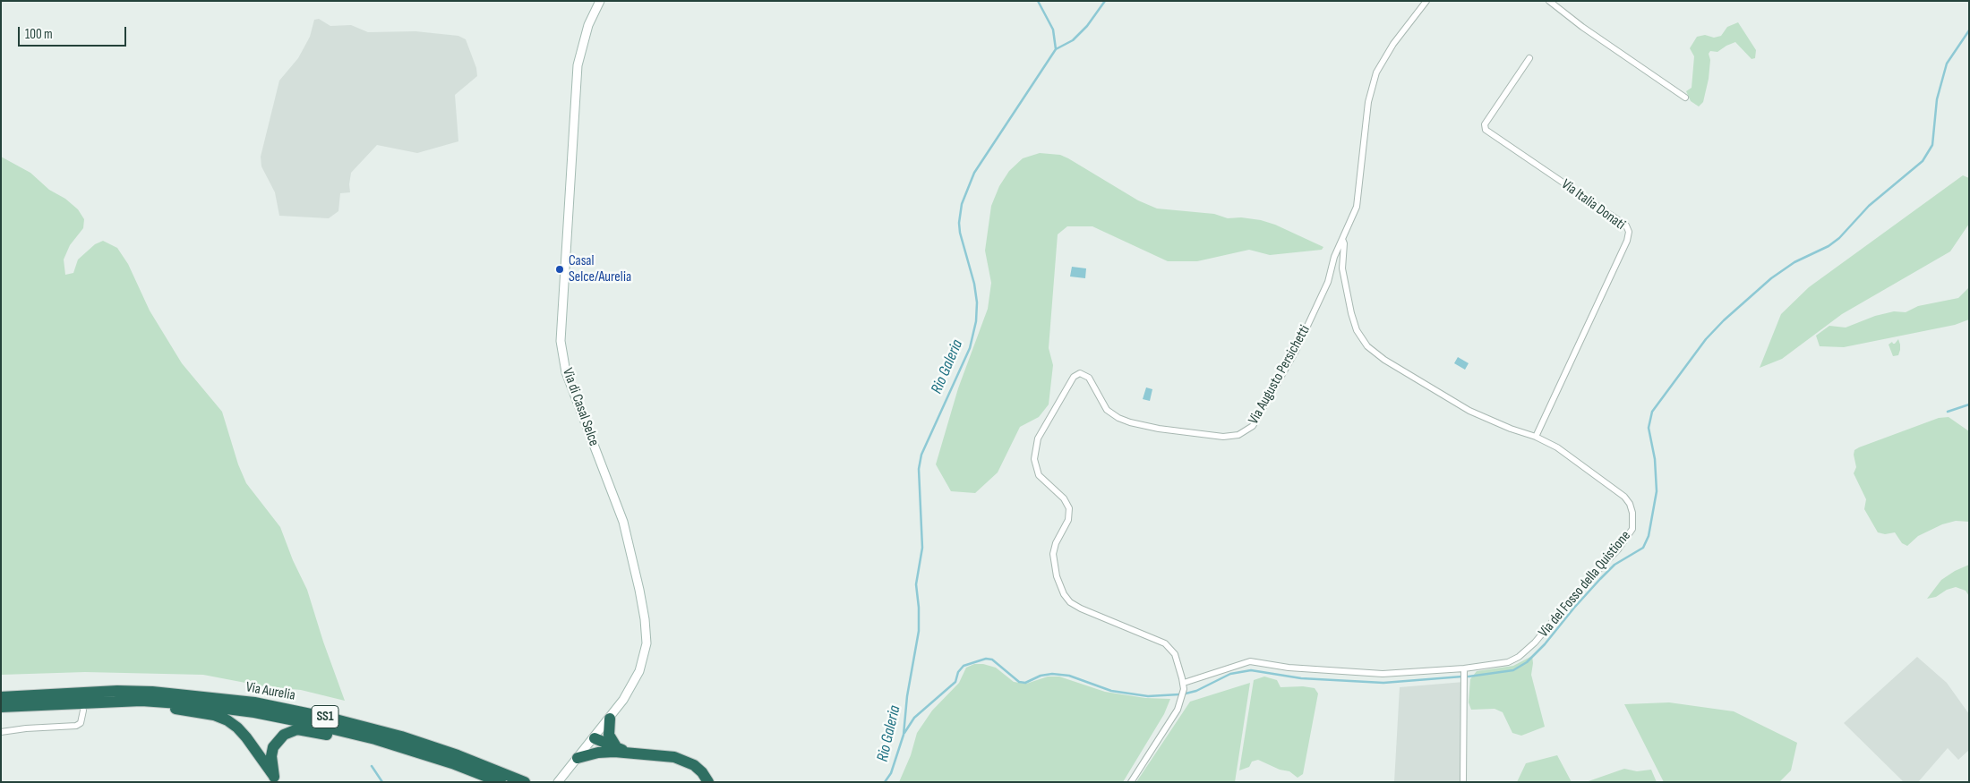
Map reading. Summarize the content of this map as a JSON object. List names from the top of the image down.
{
  "streets": {
    "highway": ["Via Aurelia", "SS1"],
    "main road": ["Via di Casal Selce"],
    "street": ["Via Italia Donati", "Via Augusto Persichetti", "Via del Fosso della Quistione"]
  },
  "crossings": [
    ["Via Italia Donati", "Via del Fosso della Quistione"],
    ["Via Augusto Persichetti", "Via del Fosso della Quistione"]
  ],
  "water": ["Rio Galeria"],
  "places": ["Casal Selce/Aurelia"],
  "scale_bar": "100 m"
}
